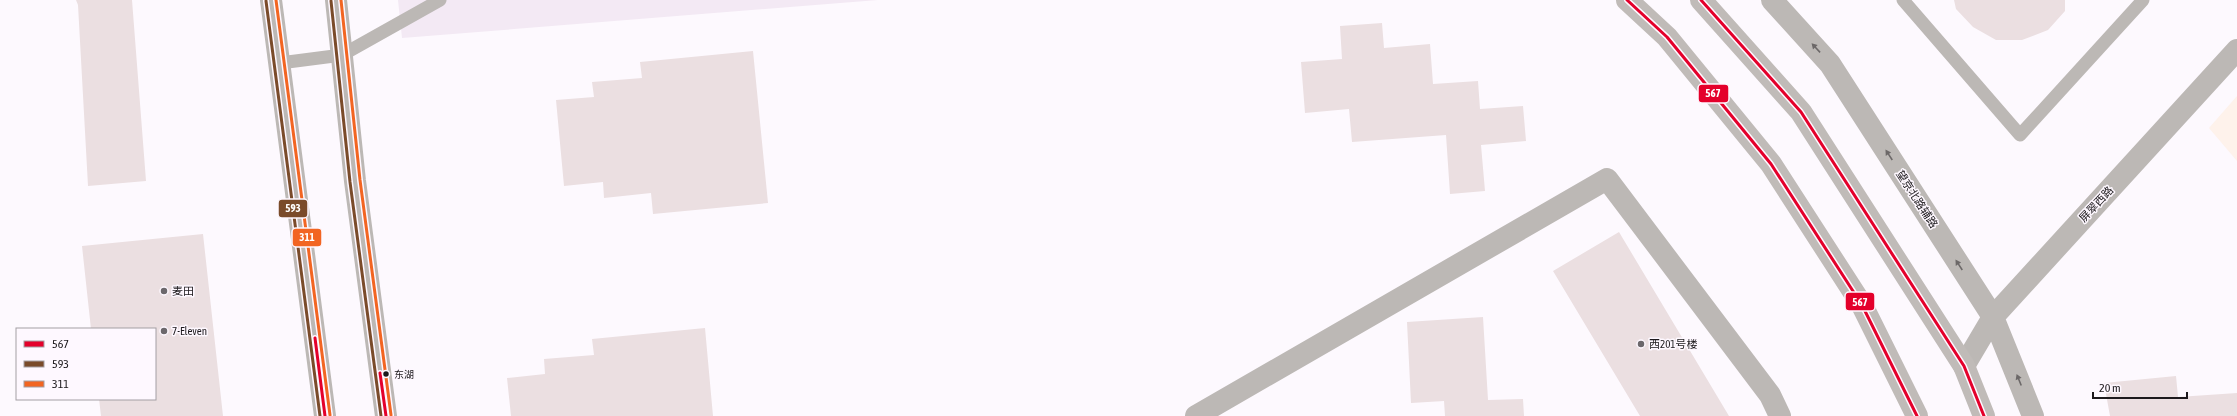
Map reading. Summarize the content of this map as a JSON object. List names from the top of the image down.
{
  "streets": {
    "street": ["望京北路辅路", "屏翠西路"]
  },
  "crossings": [
    ["望京北路辅路", "屏翠西路"]
  ],
  "one_way": ["望京北路辅路"],
  "places": [
    "麦田",
    "7-Eleven",
    "西201号楼",
    "东湖"
  ],
  "lines": ["transit line 567", "transit line 311", "transit line 593"],
  "legend": ["567", "593", "311"],
  "scale_bar": "20 m"
}
